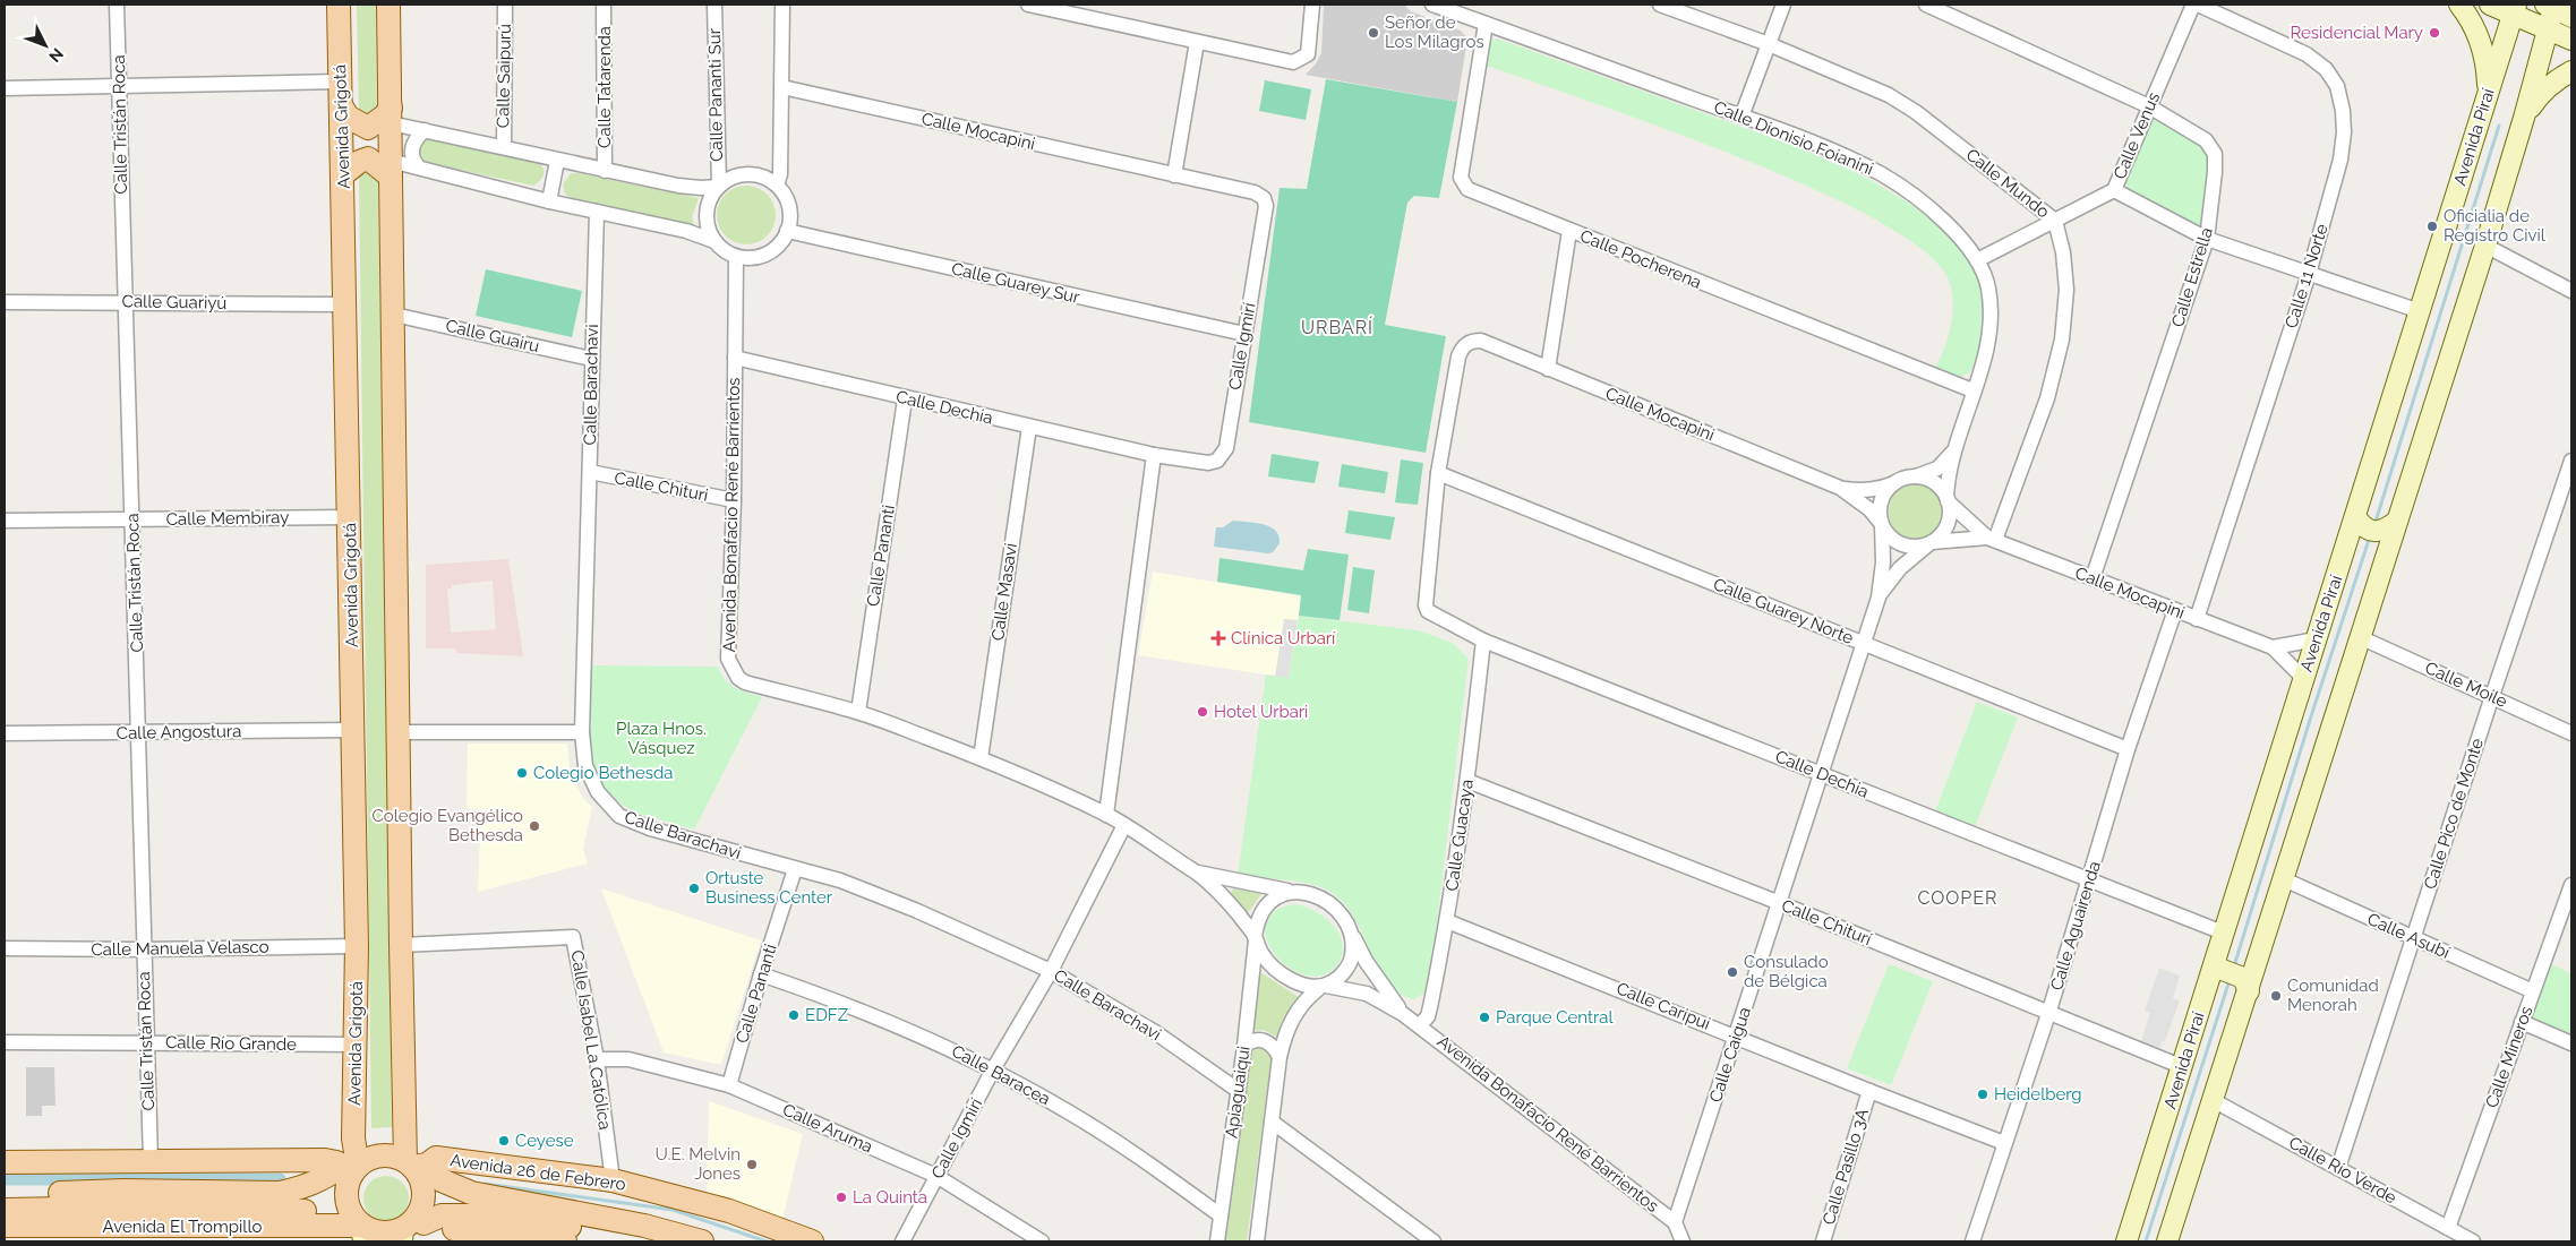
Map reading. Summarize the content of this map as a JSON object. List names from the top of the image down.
{
  "streets": {
    "main road": [
      "Avenida Grigotá",
      "Avenida Piraí",
      "Avenida 26 de Febrero",
      "Avenida El Trompillo"
    ],
    "street": [
      "Calle Saipurú",
      "Calle Tatarenda",
      "Calle Pananti Sur",
      "Calle Tristán Roca",
      "Calle Mocapini",
      "Calle Venus",
      "Calle Dionisio Foianini",
      "Calle Mundo",
      "Calle Pocherena",
      "Calle 11 Norte",
      "Calle Estrella",
      "Calle Guarey Sur",
      "Calle Guariyú",
      "Calle Guairu",
      "Calle Igmirí",
      "Calle Barachavi",
      "Calle Dechia",
      "Calle Chituri",
      "Avenida Bonafacio René Barrientos",
      "Calle Membiray",
      "Calle Pananti",
      "Calle Masavi",
      "Calle Guarey Norte",
      "Calle Moile",
      "Calle Angostura",
      "Calle Pico de Monte",
      "Calle Guacaya",
      "Calle Chiturí",
      "Calle Aguairenda",
      "Calle Asubí",
      "Calle Manuela Velasco",
      "Calle Caripui",
      "Calle Isabel La Católica",
      "Calle Río Grande",
      "Calle Caigua",
      "Calle Mineros",
      "Calle Baracea",
      "Apiaguaiqui",
      "Calle Aruma",
      "Calle Pasillo 3A",
      "Calle Río Verde"
    ]
  },
  "crossings": [
    ["Calle Pananti Sur", "Calle Guarey Sur"],
    ["Calle Pananti Sur", "Avenida Bonafacio René Barrientos"],
    ["Calle Tristán Roca", "Calle Guariyú"],
    ["Calle Tristán Roca", "Calle Membiray"],
    ["Calle Tristán Roca", "Calle Angostura"],
    ["Calle Tristán Roca", "Calle Manuela Velasco"],
    ["Calle Tristán Roca", "Calle Río Grande"],
    ["Avenida Grigotá", "Calle Guariyú"],
    ["Avenida Grigotá", "Calle Membiray"],
    ["Avenida Grigotá", "Calle Angostura"],
    ["Avenida Grigotá", "Calle Manuela Velasco"],
    ["Avenida Grigotá", "Calle Río Grande"],
    ["Avenida Grigotá", "Avenida 26 de Febrero"],
    ["Avenida Grigotá", "Avenida El Trompillo"],
    ["Calle Mocapini", "Avenida Piraí"],
    ["Calle Mocapini", "Calle Dionisio Foianini"],
    ["Calle Mocapini", "Calle Mundo"],
    ["Calle Mocapini", "Calle 11 Norte"],
    ["Calle Mocapini", "Calle Estrella"],
    ["Calle Mocapini", "Calle Igmirí"],
    ["Calle Mocapini", "Calle Dechia"],
    ["Calle Mocapini", "Calle Guarey Norte"],
    ["Calle Mocapini", "Calle Aguairenda"],
    ["Calle Mocapini", "Calle Caigua"],
    ["Calle Venus", "Calle Dionisio Foianini"],
    ["Calle Venus", "Calle Mundo"],
    ["Calle Venus", "Calle 11 Norte"],
    ["Calle Venus", "Calle Estrella"],
    ["Avenida Piraí", "Calle Dechia"],
    ["Avenida Piraí", "Calle Moile"],
    ["Avenida Piraí", "Calle Chiturí"],
    ["Avenida Piraí", "Calle Asubí"],
    ["Avenida Piraí", "Calle Río Verde"],
    ["Calle Dionisio Foianini", "Calle Pocherena"],
    ["Calle Dionisio Foianini", "Calle Caigua"],
    ["Calle Guarey Sur", "Calle Igmirí"],
    ["Calle Guarey Sur", "Avenida Bonafacio René Barrientos"],
    ["Calle Guairu", "Calle Barachavi"],
    ["Calle Igmirí", "Calle Barachavi"],
    ["Calle Igmirí", "Calle Dechia"],
    ["Calle Igmirí", "Avenida Bonafacio René Barrientos"],
    ["Calle Igmirí", "Calle Baracea"],
    ["Calle Igmirí", "Calle Aruma"],
    ["Calle Barachavi", "Calle Chituri"],
    ["Calle Barachavi", "Calle Pananti"],
    ["Calle Barachavi", "Apiaguaiqui"],
    ["Calle Dechia", "Avenida Bonafacio René Barrientos"],
    ["Calle Dechia", "Calle Pananti"],
    ["Calle Dechia", "Calle Masavi"],
    ["Calle Dechia", "Calle Guarey Norte"],
    ["Calle Dechia", "Calle Guacaya"],
    ["Calle Dechia", "Calle Aguairenda"],
    ["Calle Dechia", "Calle Caigua"],
    ["Calle Chituri", "Avenida Bonafacio René Barrientos"],
    ["Avenida Bonafacio René Barrientos", "Calle Pananti"],
    ["Avenida Bonafacio René Barrientos", "Calle Masavi"],
    ["Avenida Bonafacio René Barrientos", "Calle Guacaya"],
    ["Avenida Bonafacio René Barrientos", "Calle Caigua"],
    ["Avenida Bonafacio René Barrientos", "Apiaguaiqui"],
    ["Calle Pananti", "Calle Baracea"],
    ["Calle Pananti", "Calle Aruma"],
    ["Calle Guarey Norte", "Calle Aguairenda"],
    ["Calle Guarey Norte", "Calle Caigua"],
    ["Calle Moile", "Calle Pico de Monte"],
    ["Calle Pico de Monte", "Calle Asubí"],
    ["Calle Pico de Monte", "Calle Río Verde"],
    ["Calle Guacaya", "Calle Chiturí"],
    ["Calle Guacaya", "Calle Caripui"],
    ["Calle Chiturí", "Calle Aguairenda"],
    ["Calle Chiturí", "Calle Caigua"],
    ["Calle Aguairenda", "Calle Caripui"],
    ["Calle Asubí", "Calle Mineros"],
    ["Calle Caripui", "Calle Caigua"],
    ["Calle Caripui", "Calle Pasillo 3A"],
    ["Calle Isabel La Católica", "Calle Aruma"],
    ["Calle Isabel La Católica", "Avenida 26 de Febrero"],
    ["Calle Mineros", "Calle Río Verde"],
    ["Calle Baracea", "Apiaguaiqui"],
    ["Avenida 26 de Febrero", "Avenida El Trompillo"]
  ],
  "districts": ["URBARÍ", "COOPER"],
  "parks": ["Plaza Hnos. Vásquez"],
  "places": {
    "other": [
      "Señor de Los Milagros",
      "Residencial Mary",
      "Oficialia de Registro Civil",
      "Hotel Urbari",
      "Colegio Bethesda",
      "Colegio Evangélico Bethesda",
      "Ortuste Business Center",
      "Consulado de Bélgica",
      "Comunidad Menorah",
      "EDFZ",
      "Parque Central",
      "Heidelberg",
      "Ceyese",
      "U.E. Melvin Jones",
      "La Quinta"
    ],
    "health": ["Clínica Urbarí"]
  },
  "north": "bottom right"
}
